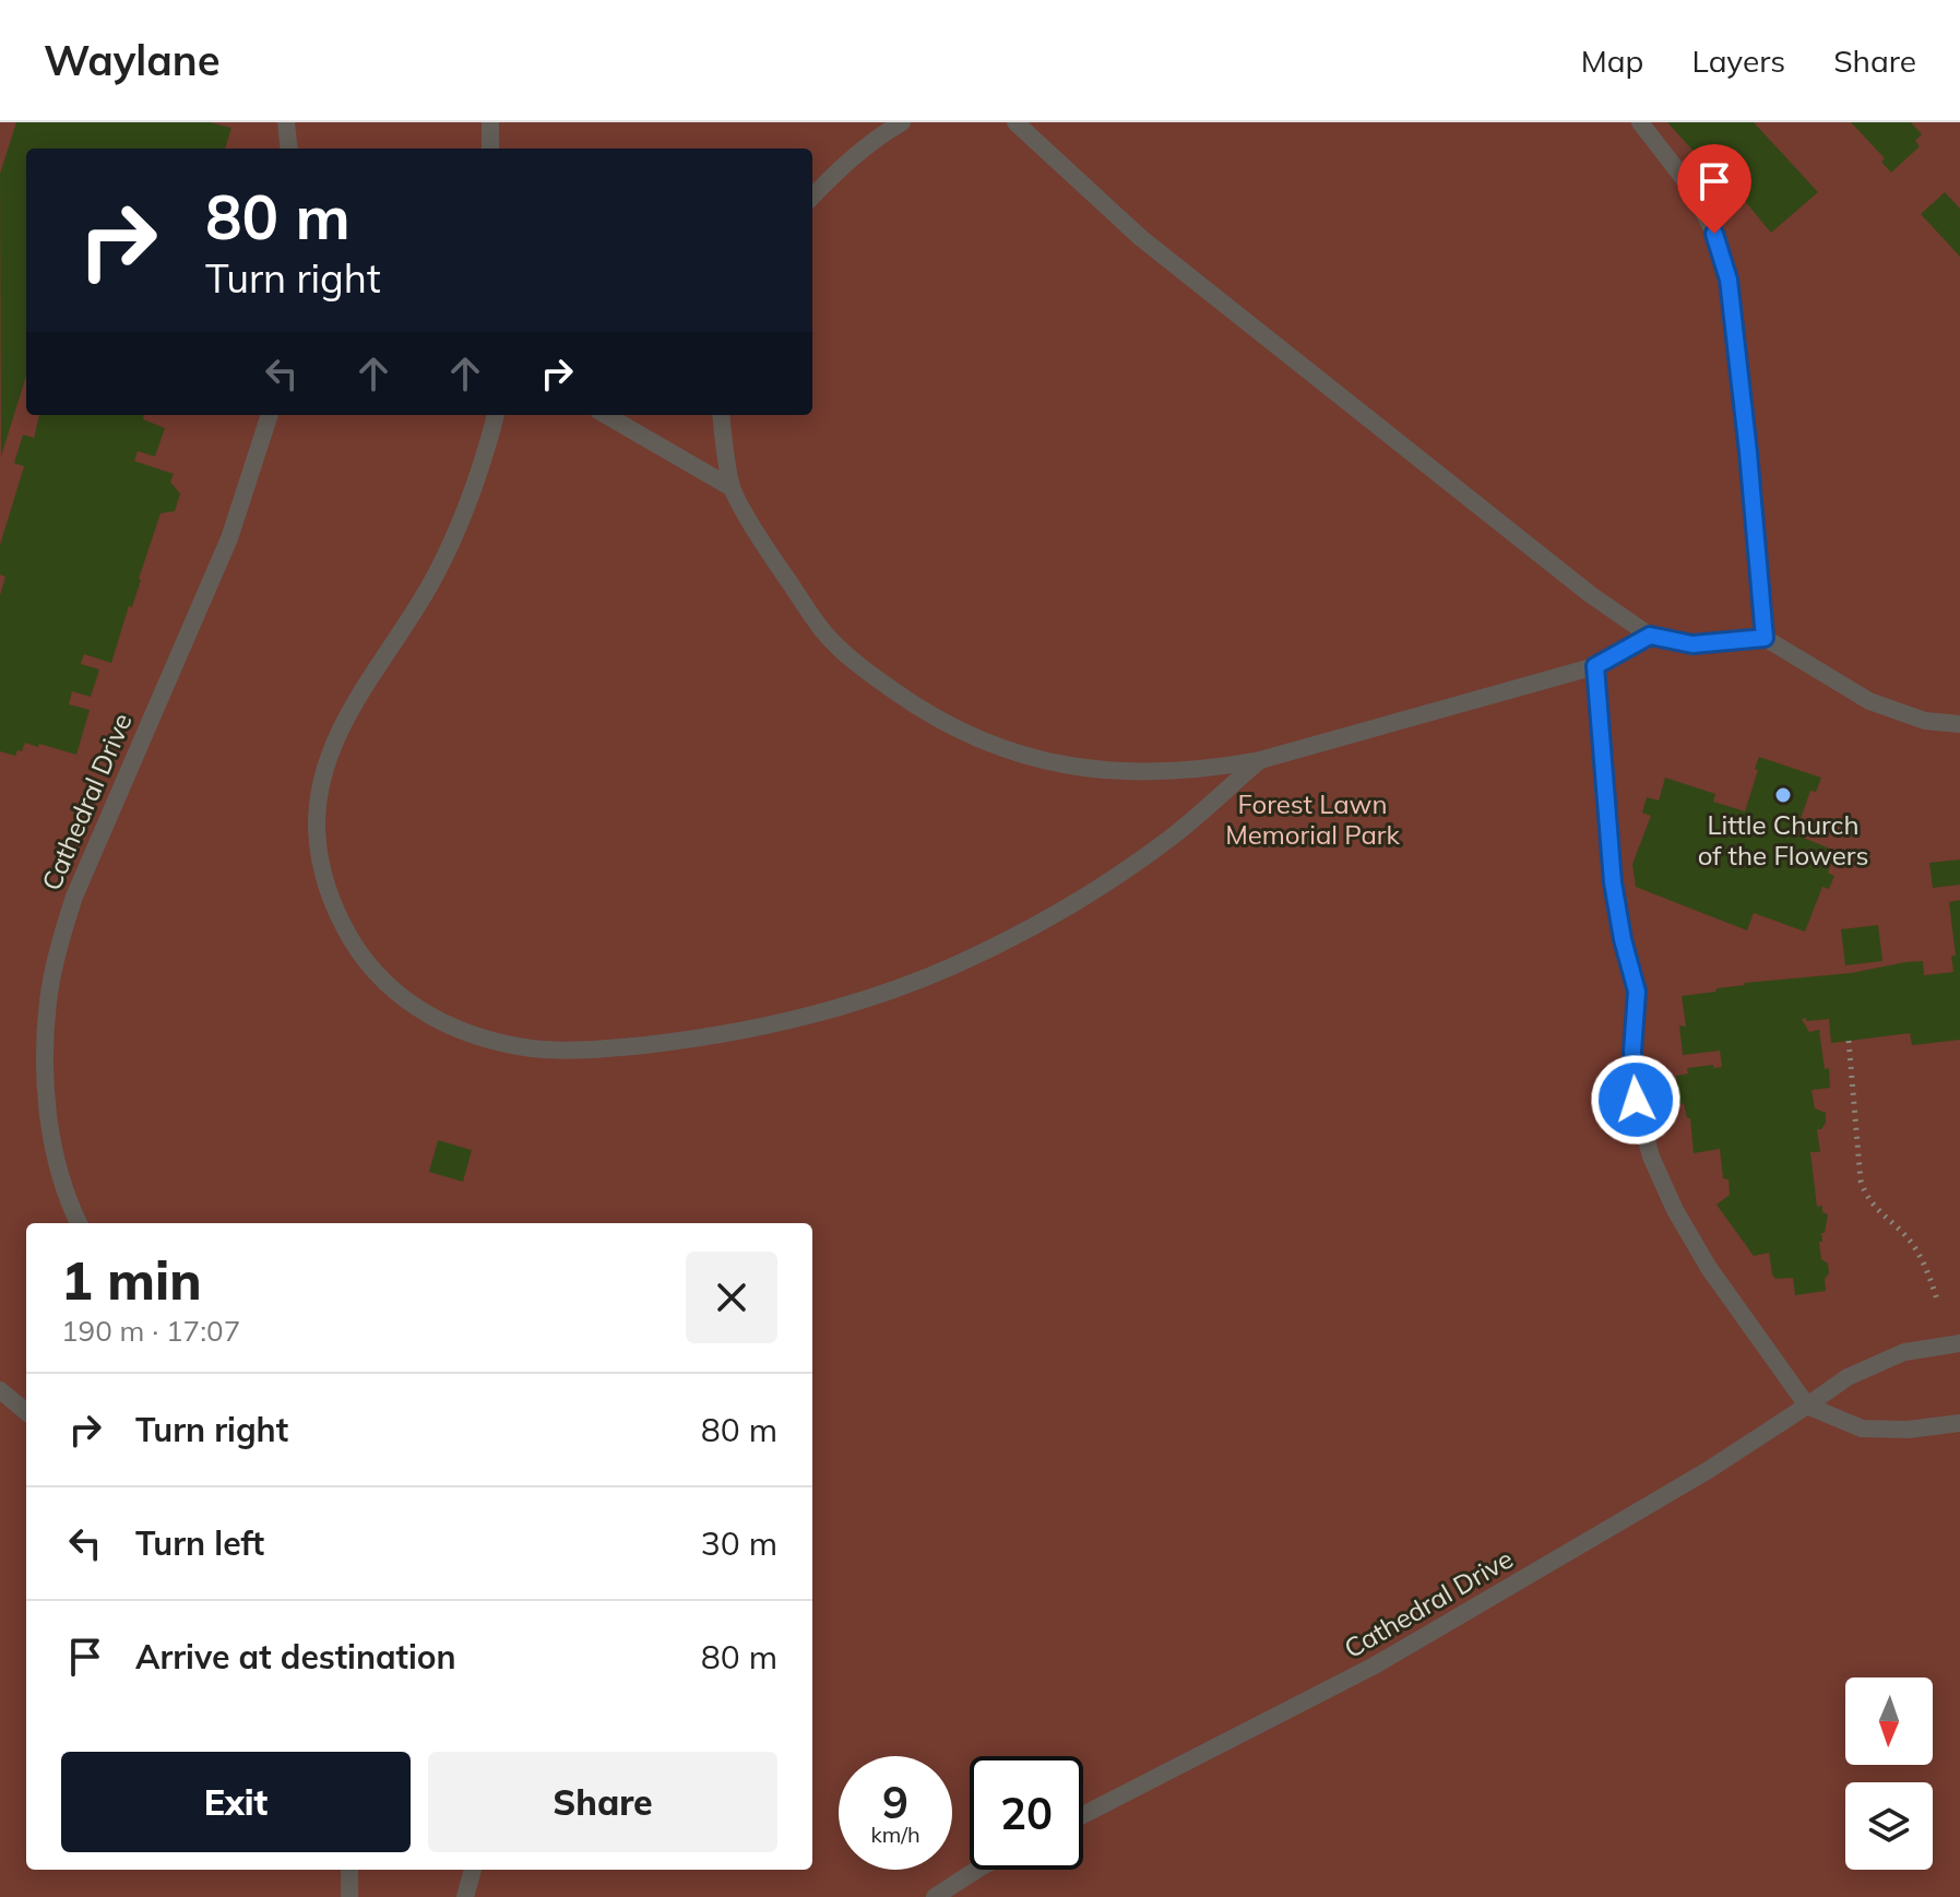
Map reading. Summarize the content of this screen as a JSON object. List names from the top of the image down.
{
  "streets": {
    "lane": ["Cathedral Drive"]
  },
  "parks": ["Forest Lawn Memorial Park"],
  "places": ["Little Church of the Flowers"],
  "north": "bottom",
  "page": {
    "header": "Waylane",
    "nav": ["Map", "Layers", "Share"],
    "turn": ["80 m", "Turn right"],
    "heading": ["1 min", "190 m · 17:07"],
    "list": [
      {
        "name": "Turn right",
        "value": "80 m"
      },
      {
        "name": "Turn left",
        "value": "30 m"
      },
      {
        "name": "Arrive at destination",
        "value": "80 m"
      }
    ],
    "buttons": ["Exit", "Share"],
    "speed": "9 km/h",
    "limit": "20"
  }
}
